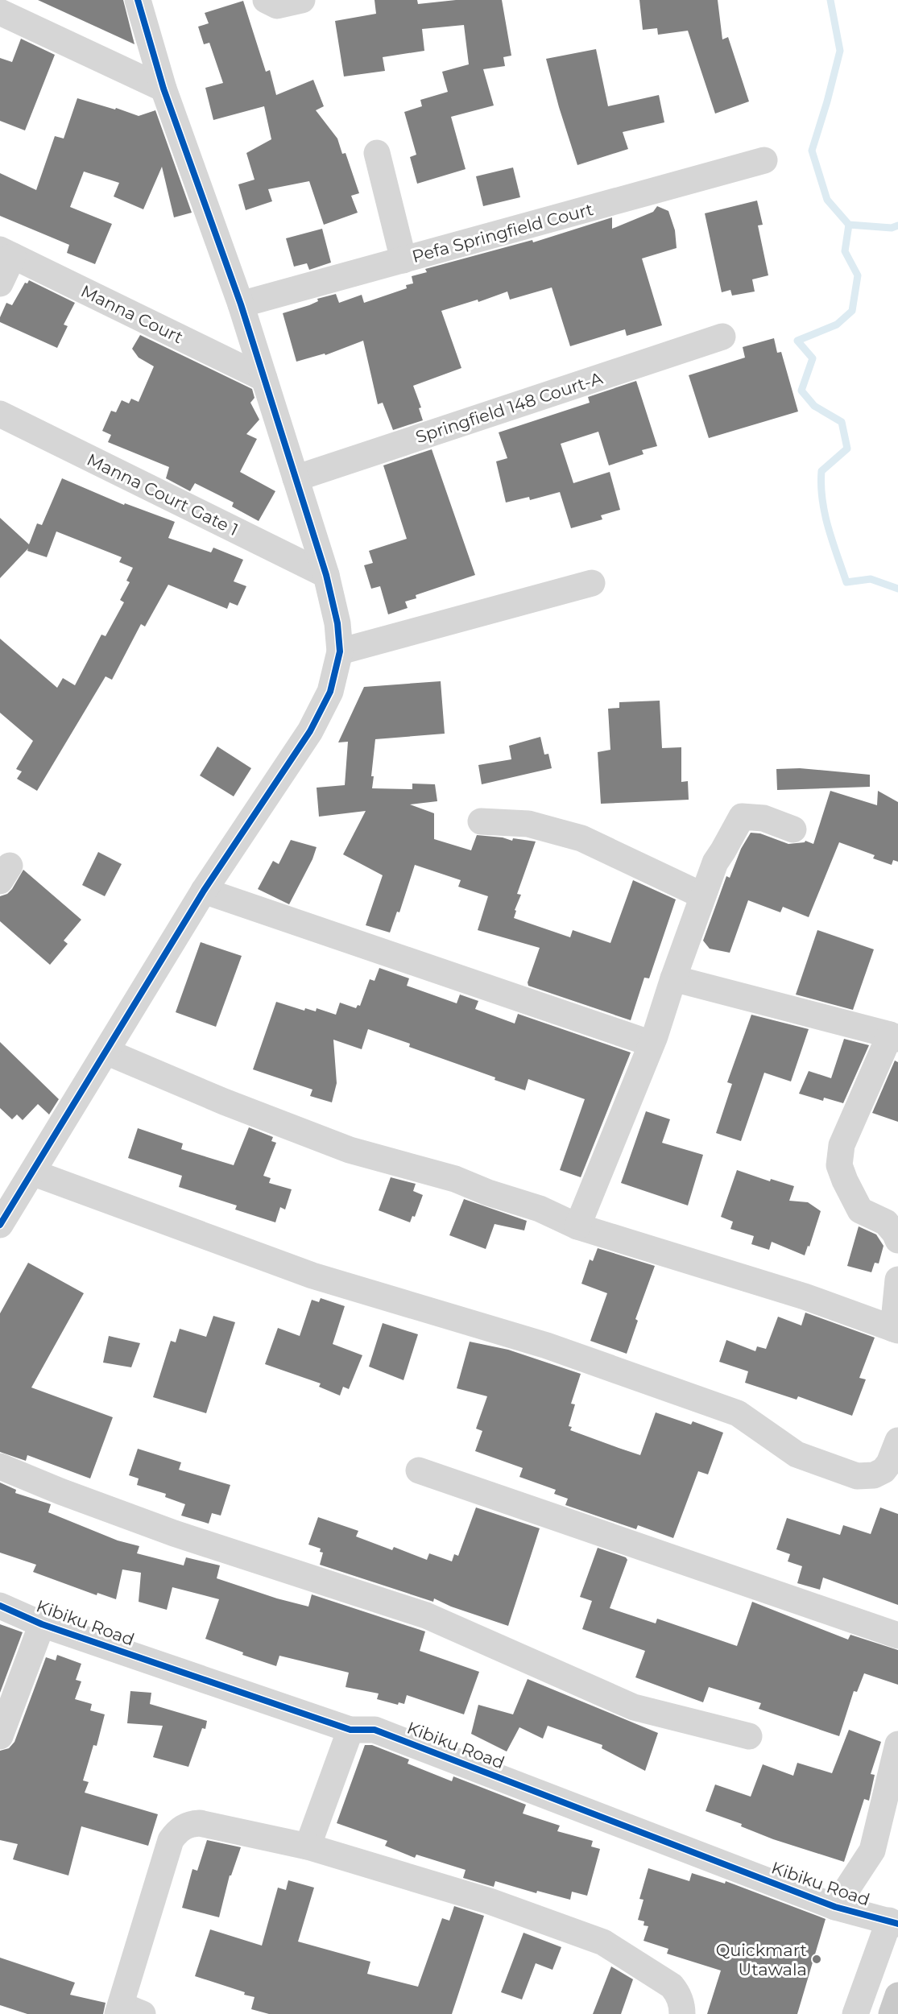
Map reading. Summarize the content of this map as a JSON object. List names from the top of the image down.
{
  "streets": {
    "street": [
      "Pefa Springfield Court",
      "Manna Court",
      "Springfield 148 Court-A",
      "Manna Court Gate 1",
      "Kibiku Road"
    ]
  },
  "places": ["Quickmart Utawala"]
}
